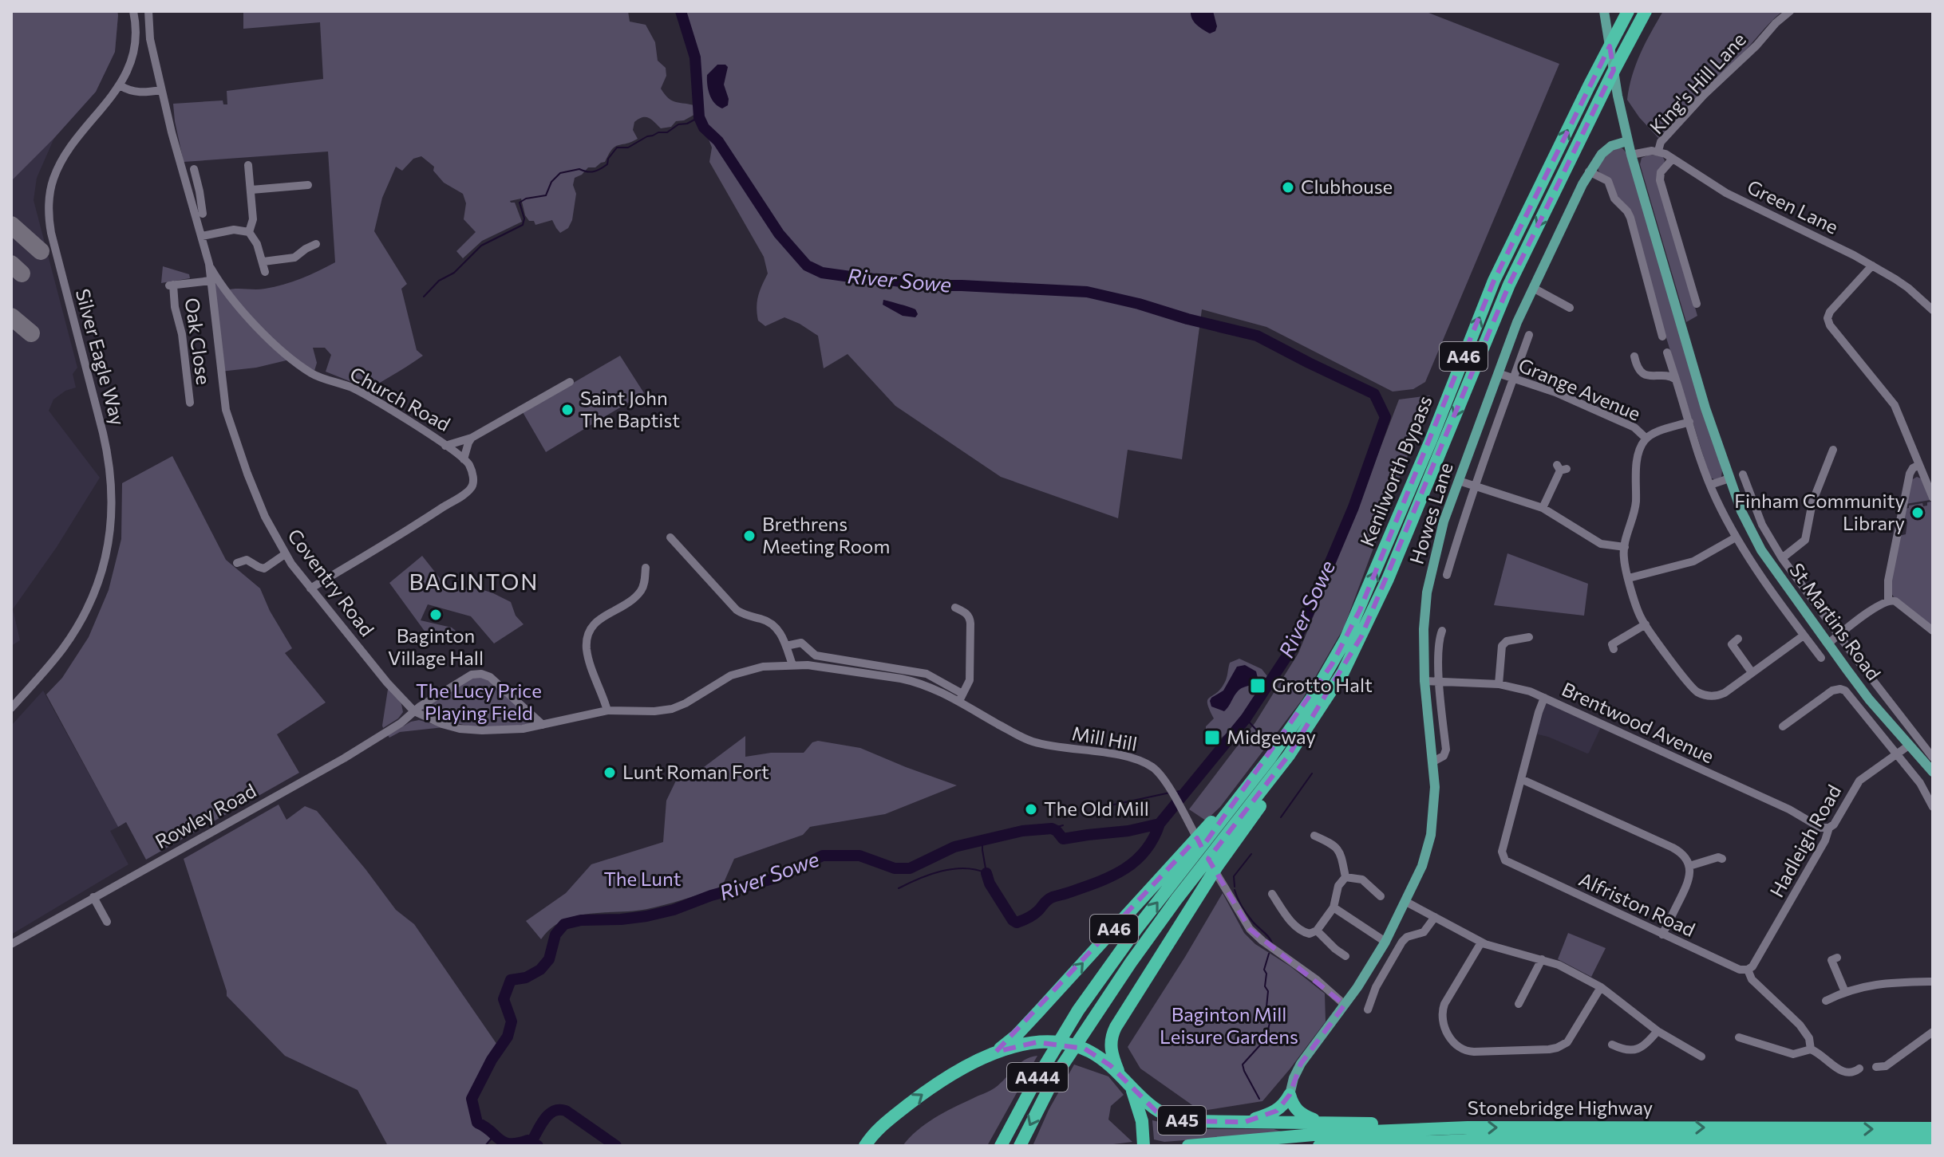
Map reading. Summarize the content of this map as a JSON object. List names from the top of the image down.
{
  "streets": {
    "highway": [
      "A46",
      "Kenilworth Bypass",
      "A444",
      "Stonebridge Highway",
      "A45"
    ],
    "main road": ["Howes Lane", "St Martins Road"],
    "street": [
      "King's Hill Lane",
      "Green Lane",
      "Oak Close",
      "Silver Eagle Way",
      "Grange Avenue",
      "Church Road",
      "Coventry Road",
      "Brentwood Avenue",
      "Mill Hill",
      "Rowley Road",
      "Hadleigh Road",
      "Alfriston Road"
    ]
  },
  "crossings": [
    ["King's Hill Lane", "Green Lane"],
    ["Oak Close", "Coventry Road"],
    ["A46", "Kenilworth Bypass"],
    ["A46", "A444"],
    ["Grange Avenue", "Howes Lane"],
    ["Church Road", "Coventry Road"],
    ["Kenilworth Bypass", "A444"],
    ["Howes Lane", "St Martins Road"],
    ["Howes Lane", "Brentwood Avenue"],
    ["Howes Lane", "Mill Hill"],
    ["Coventry Road", "Mill Hill"],
    ["Coventry Road", "Rowley Road"],
    ["St Martins Road", "Hadleigh Road"],
    ["Brentwood Avenue", "Hadleigh Road"],
    ["Brentwood Avenue", "Alfriston Road"],
    ["Hadleigh Road", "Alfriston Road"],
    ["Stonebridge Highway", "A45"]
  ],
  "districts": ["BAGINTON"],
  "water": ["River Sowe"],
  "parks": ["The Lucy Price Playing Field", "The Lunt", "Baginton Mill Leisure Gardens"],
  "places": {
    "other": [
      "Clubhouse",
      "Saint John The Baptist",
      "Finham Community Library",
      "Brethrens Meeting Room",
      "Baginton Village Hall",
      "Lunt Roman Fort",
      "The Old Mill"
    ],
    "transit": ["Grotto Halt", "Midgeway"]
  }
}
